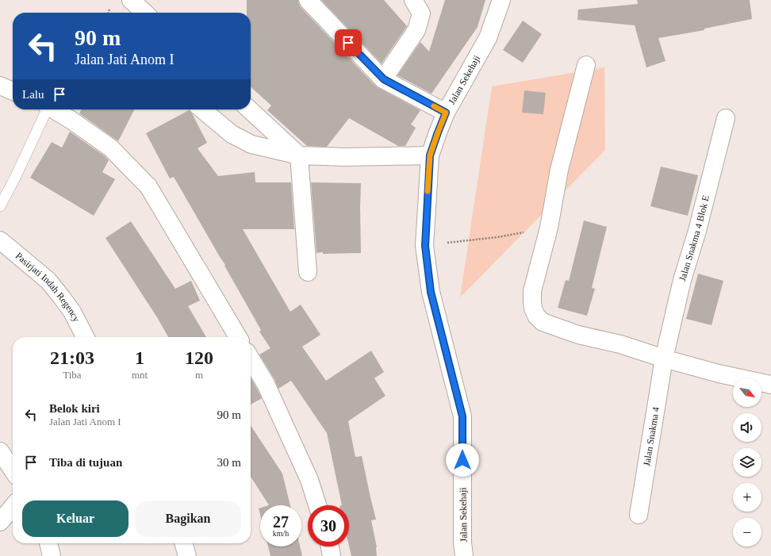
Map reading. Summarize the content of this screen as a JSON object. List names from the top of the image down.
{
  "streets": {
    "street": [
      "Jalan Sekehaji",
      "Jalan Snakma 4 Blok E",
      "Pasirjati Indah Regency",
      "Jalan Snakma 4"
    ]
  },
  "crossings": [
    ["Jalan Snakma 4 Blok E", "Jalan Snakma 4"]
  ],
  "north": "bottom right",
  "page": {
    "turn": ["90 m", "Jalan Jati Anom I"],
    "then": "Lalu",
    "eta": [
      "21:03",
      "Tiba",
      "1",
      "mnt",
      "120",
      "m"
    ],
    "map_buttons": ["+", "−"],
    "list": [
      {
        "name": "Belok kiri",
        "note": "Jalan Jati Anom I",
        "value": "90 m"
      },
      {
        "name": "Tiba di tujuan",
        "value": "30 m"
      }
    ],
    "buttons": ["Keluar", "Bagikan"],
    "speed": "27 km/h",
    "limit": "30"
  }
}
